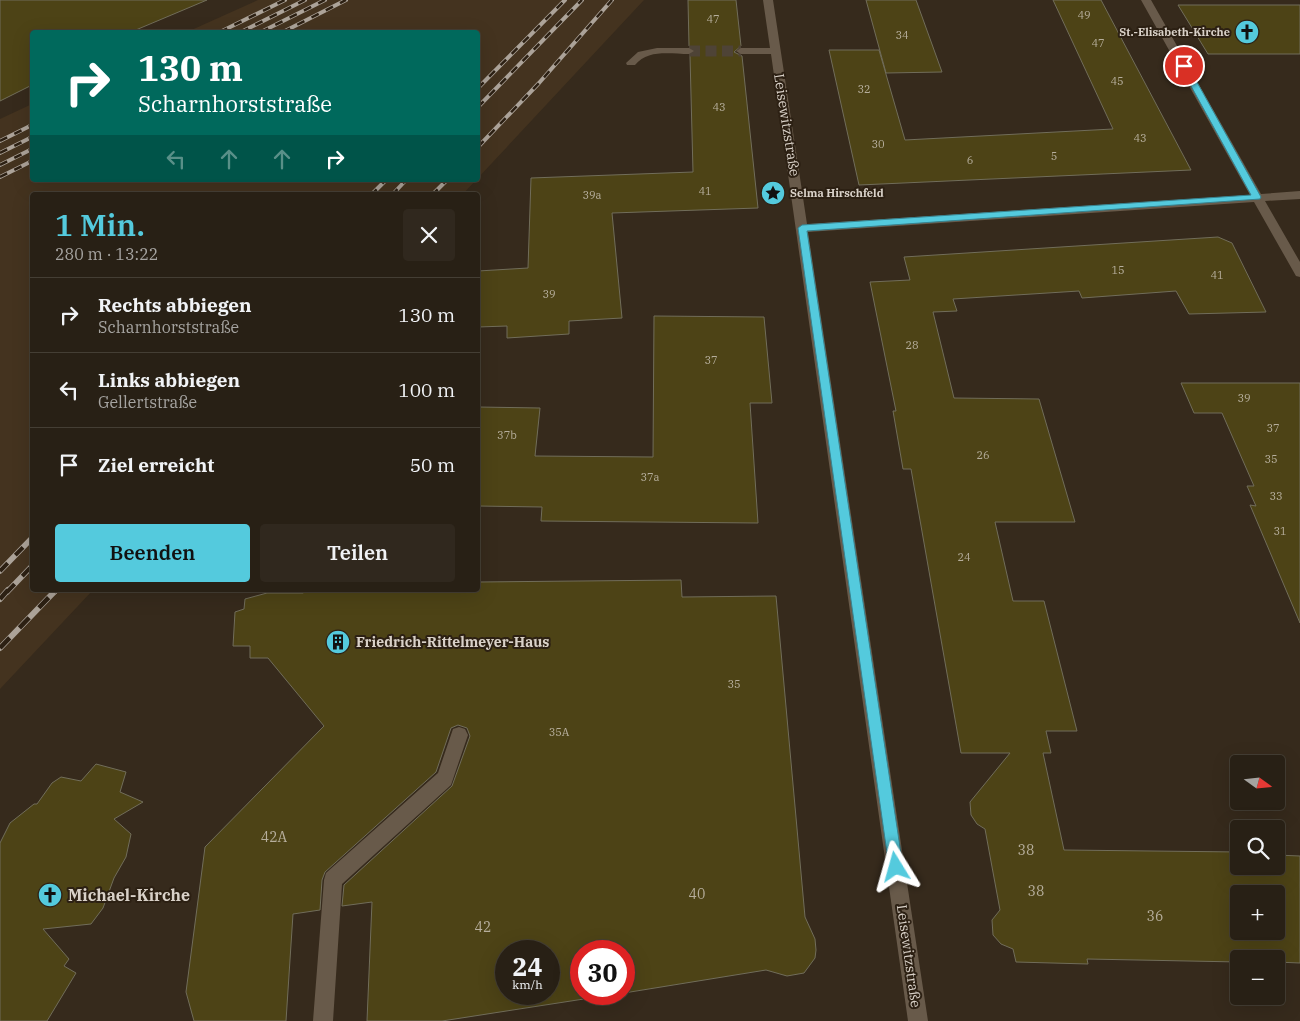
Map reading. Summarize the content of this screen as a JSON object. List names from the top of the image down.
{
  "streets": {
    "street": ["Leisewitzstraße"]
  },
  "places": {
    "church": ["St.-Elisabeth-Kirche", "Michael-Kirche"],
    "place": ["Selma Hirschfeld"],
    "building": ["Friedrich-Rittelmeyer-Haus"]
  },
  "house_numbers": [
    "49",
    "47",
    "34",
    "47",
    "45",
    "32",
    "43",
    "43",
    "30",
    "5",
    "6",
    "41",
    "39a",
    "15",
    "41",
    "39",
    "28",
    "37",
    "39",
    "37",
    "37b",
    "26",
    "35",
    "37a",
    "33",
    "31",
    "24",
    "35",
    "35A",
    "42A",
    "38",
    "38",
    "40",
    "36",
    "42"
  ],
  "north": "right",
  "page": {
    "turn": ["130 m", "Scharnhorststraße"],
    "heading": ["1 Min.", "280 m · 13:22"],
    "list": [
      {
        "name": "Rechts abbiegen",
        "note": "Scharnhorststraße",
        "value": "130 m"
      },
      {
        "name": "Links abbiegen",
        "note": "Gellertstraße",
        "value": "100 m"
      },
      {
        "name": "Ziel erreicht",
        "value": "50 m"
      }
    ],
    "buttons": ["Beenden", "Teilen"],
    "map_buttons": ["+", "−"],
    "speed": "24 km/h",
    "limit": "30"
  }
}
